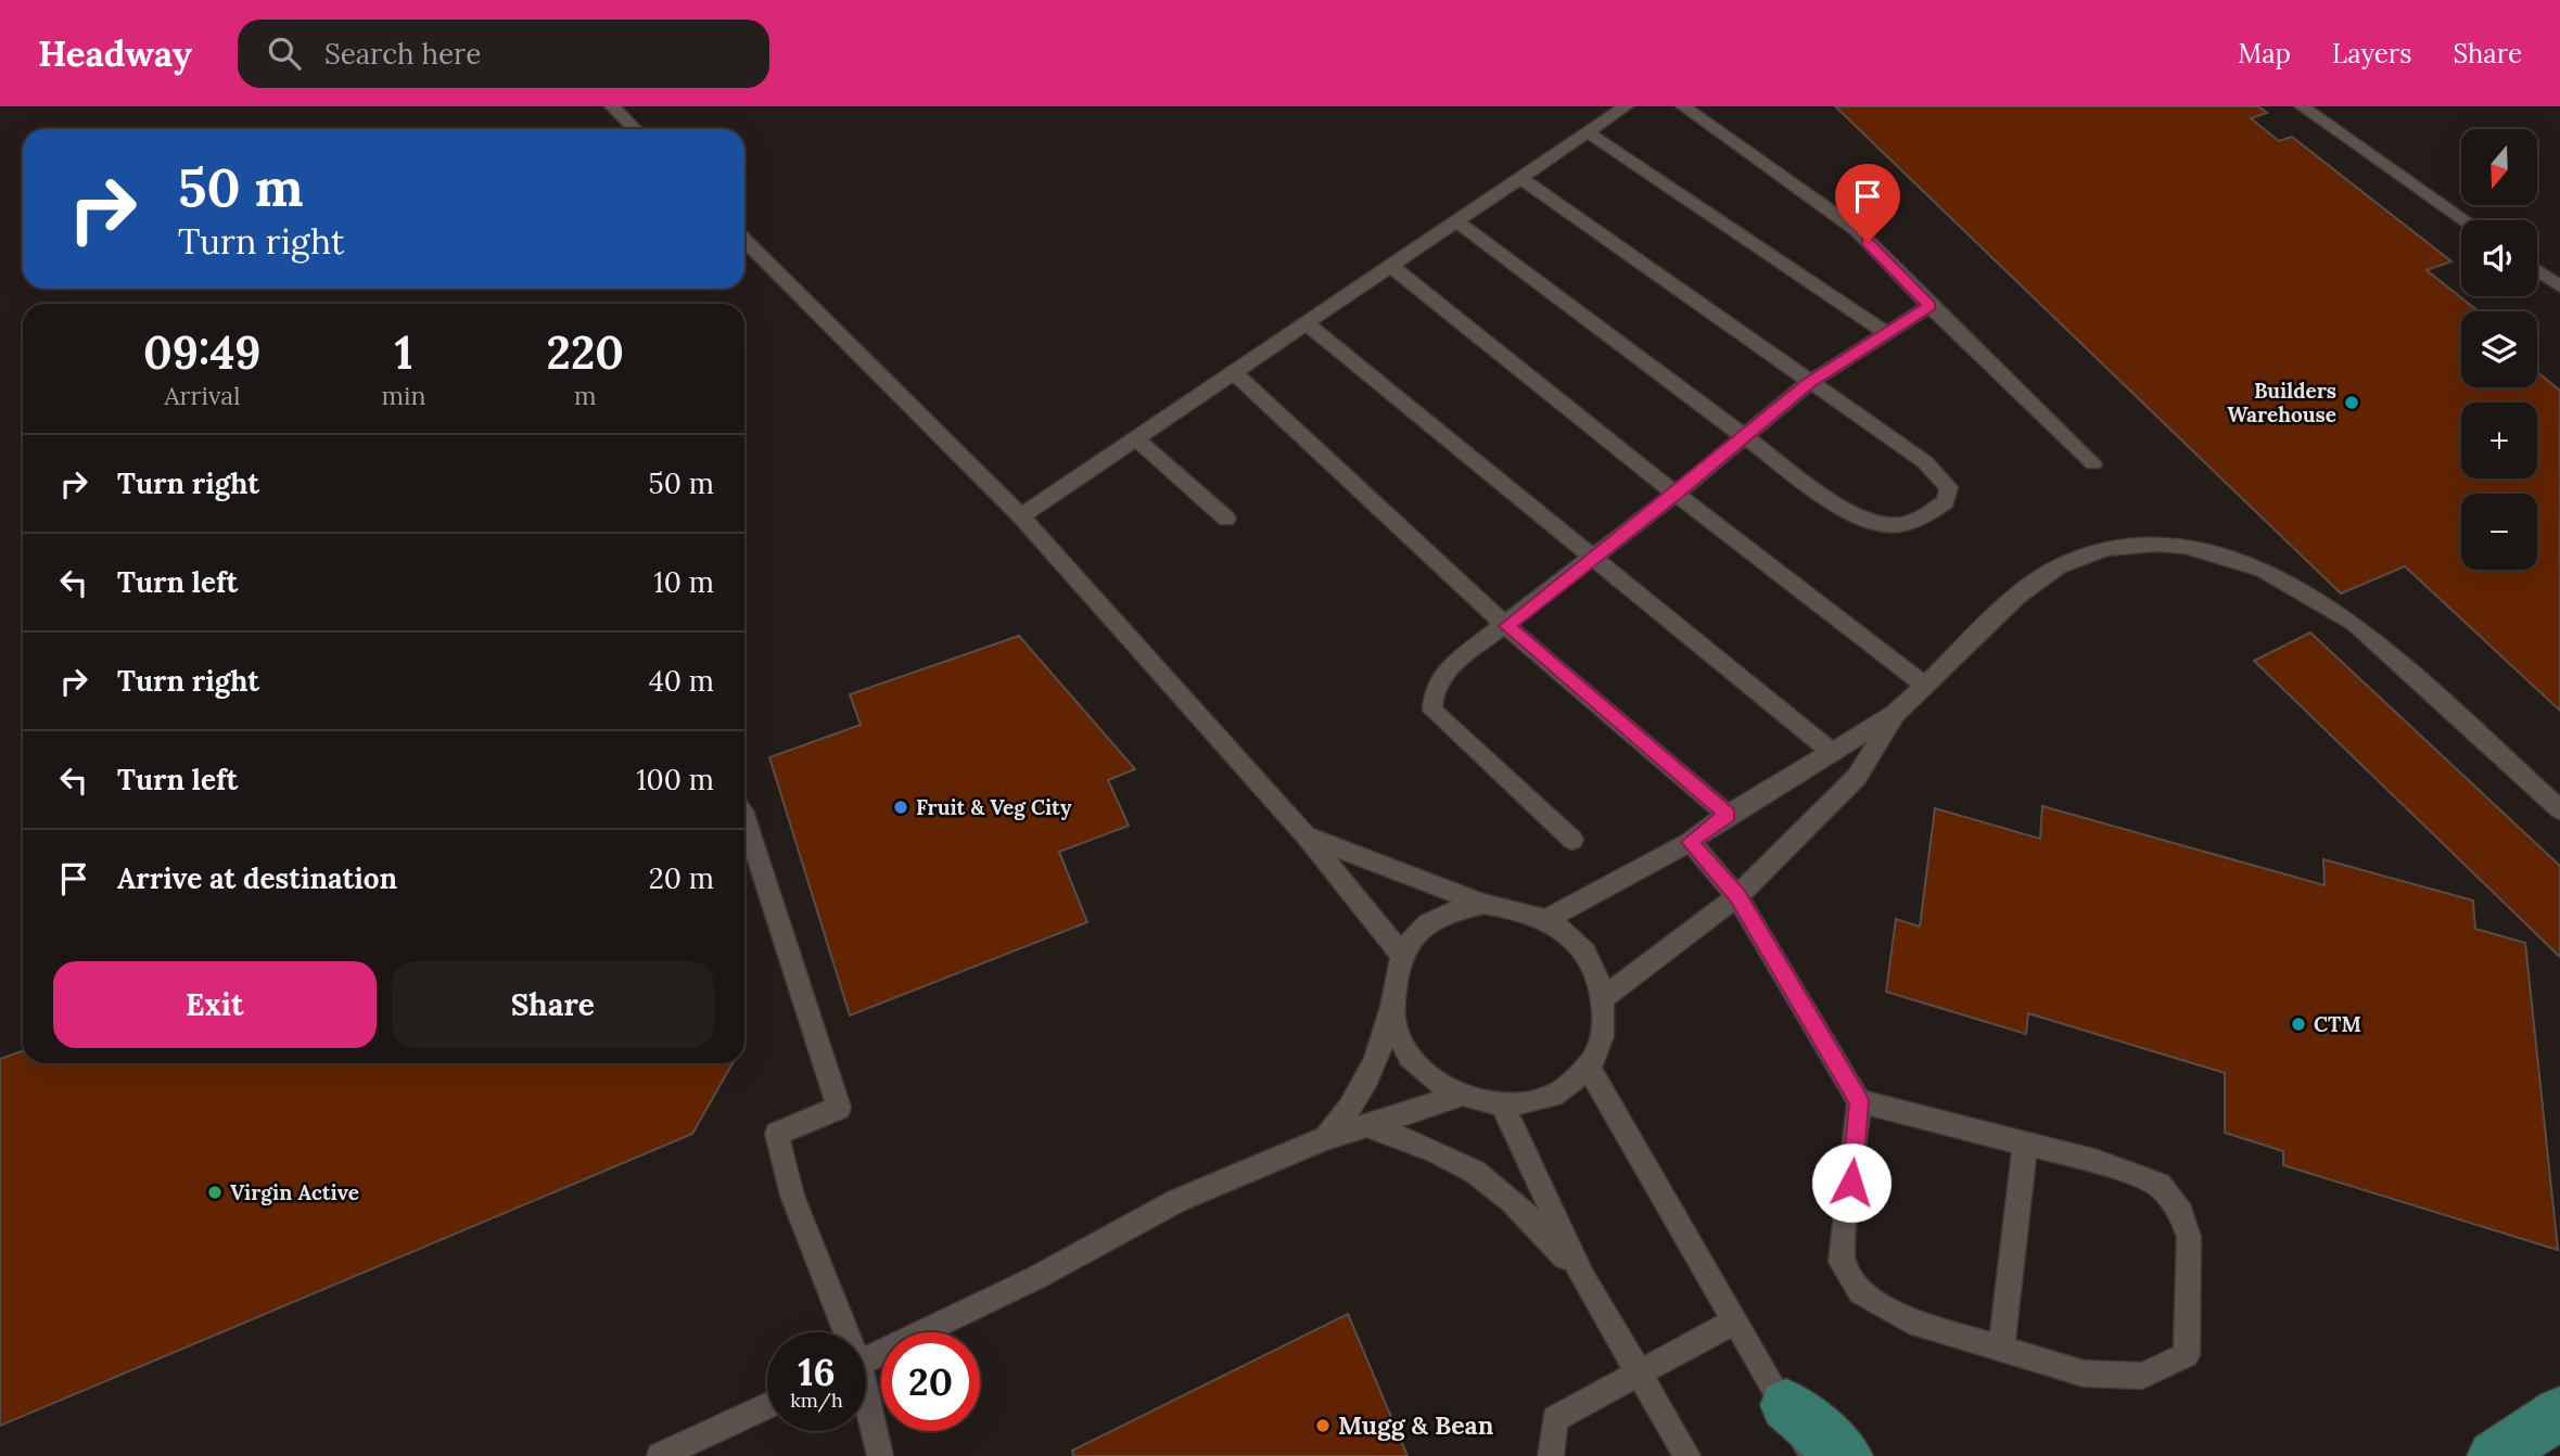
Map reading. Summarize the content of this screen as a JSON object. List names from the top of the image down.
{
  "places": [
    "Builders Warehouse",
    "Fruit & Veg City",
    "CTM",
    "Virgin Active",
    "Mugg & Bean"
  ],
  "north": "bottom",
  "page": {
    "header": "Headway",
    "search": "Search here",
    "nav": ["Map", "Layers", "Share"],
    "map_buttons": ["+", "−"],
    "turn": ["50 m", "Turn right"],
    "eta": [
      "09:49",
      "Arrival",
      "1",
      "min",
      "220",
      "m"
    ],
    "list": [
      {
        "name": "Turn right",
        "value": "50 m"
      },
      {
        "name": "Turn left",
        "value": "10 m"
      },
      {
        "name": "Turn right",
        "value": "40 m"
      },
      {
        "name": "Turn left",
        "value": "100 m"
      },
      {
        "name": "Arrive at destination",
        "value": "20 m"
      }
    ],
    "buttons": ["Exit", "Share"],
    "speed": "16 km/h",
    "limit": "20"
  }
}
